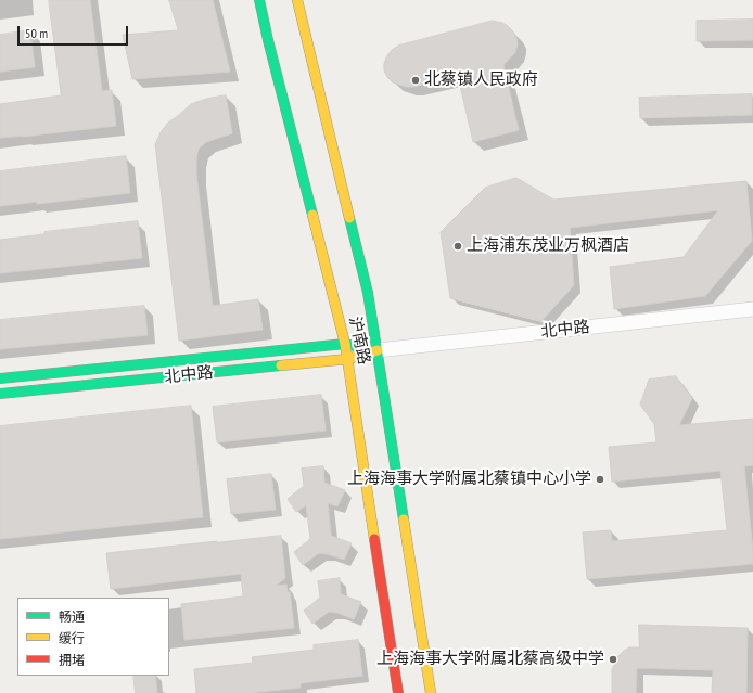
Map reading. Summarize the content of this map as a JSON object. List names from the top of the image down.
{
  "streets": {
    "main road": ["北中路", "沪南路"]
  },
  "crossings": [
    ["北中路", "沪南路"]
  ],
  "places": [
    "北蔡镇人民政府",
    "上海浦东茂业万枫酒店",
    "上海海事大学附属北蔡镇中心小学",
    "上海海事大学附属北蔡高级中学"
  ],
  "legend": ["畅通", "缓行", "拥堵"],
  "scale_bar": "50 m"
}
